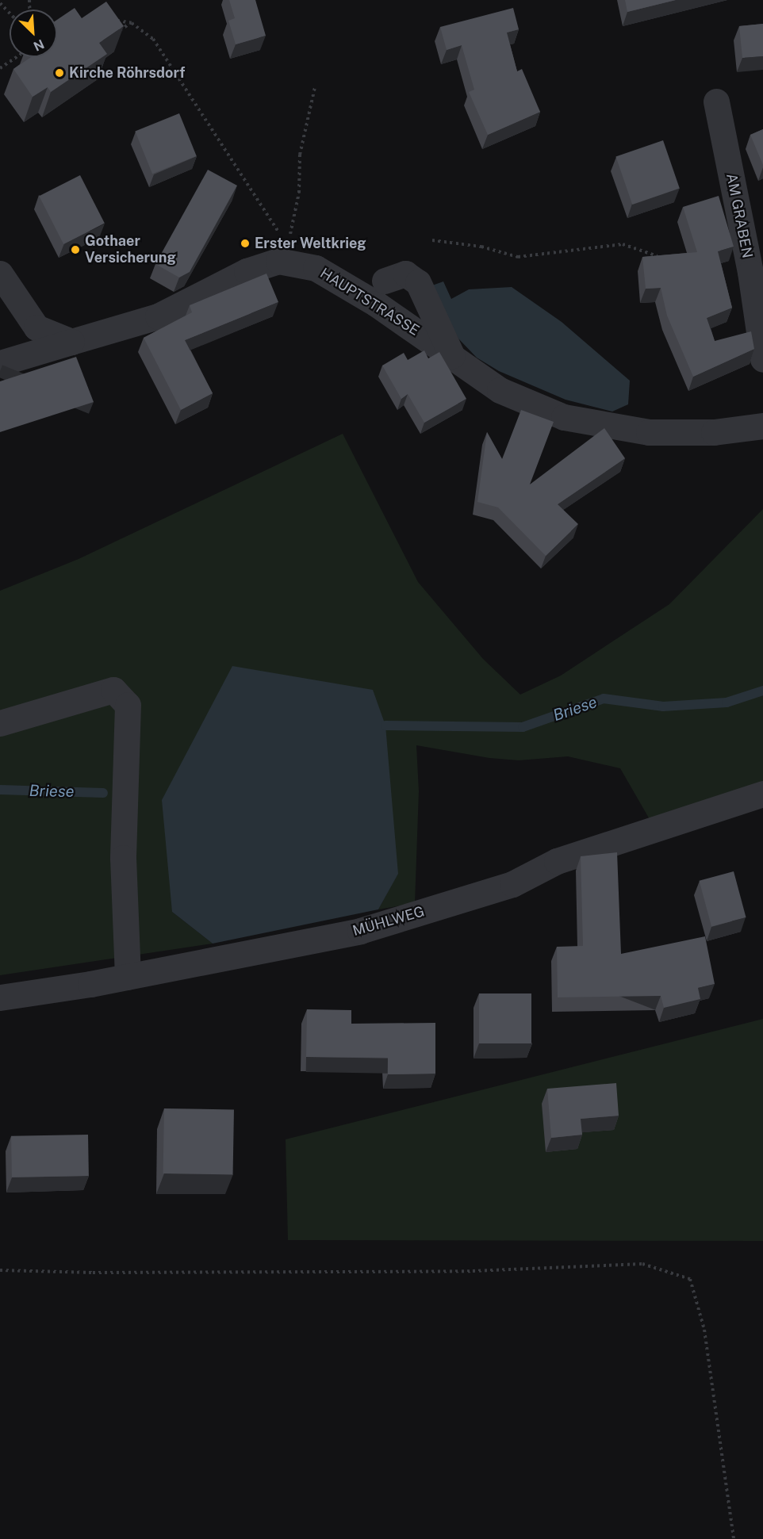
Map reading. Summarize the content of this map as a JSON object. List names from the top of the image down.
{
  "streets": {
    "street": ["AM GRABEN", "HAUPTSTRASSE", "MÜHLWEG"]
  },
  "water": ["Briese"],
  "places": ["Kirche Röhrsdorf", "Erster Weltkrieg", "Gothaer Versicherung"],
  "north": "bottom right"
}
